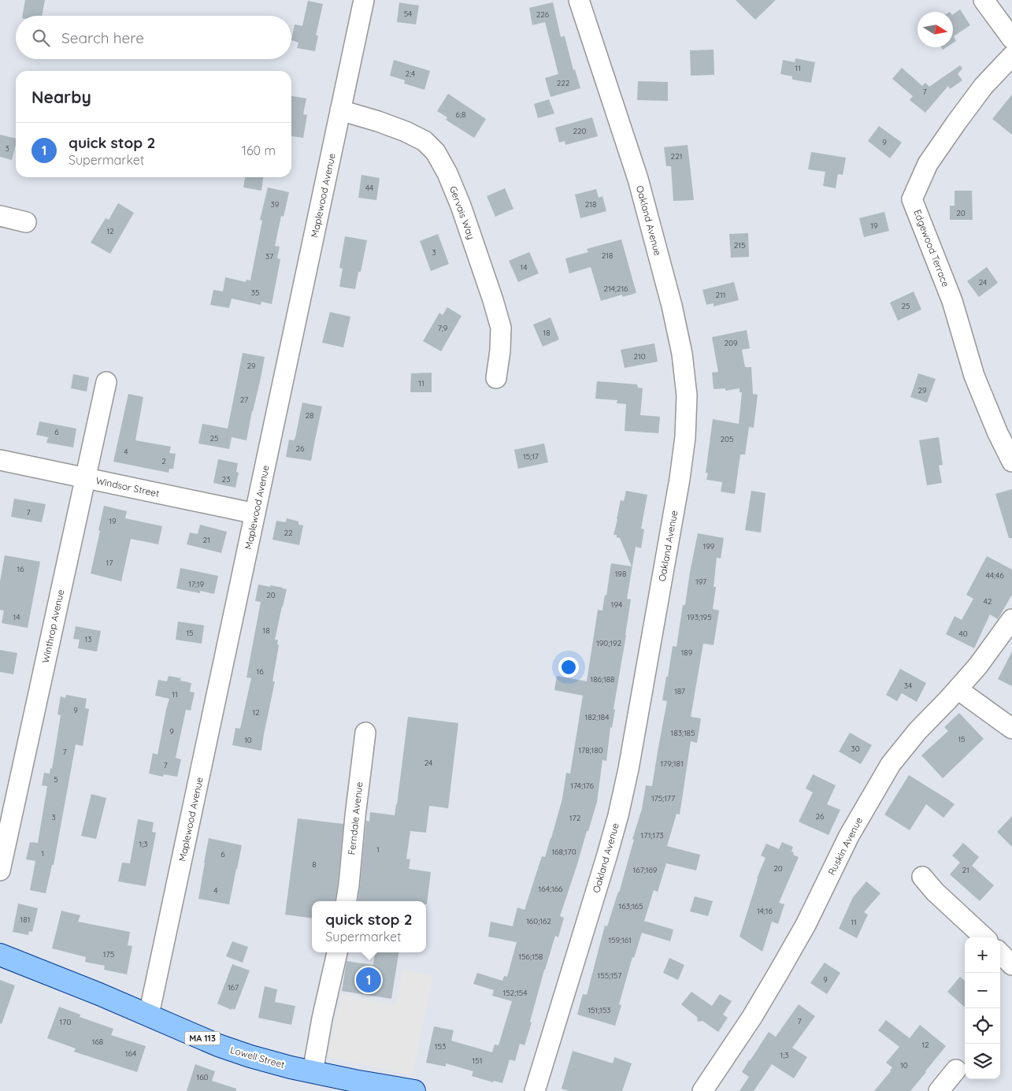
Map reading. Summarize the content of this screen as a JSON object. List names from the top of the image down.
{
  "streets": {
    "main road": ["MA 113", "Lowell Street"],
    "street": [
      "Maplewood Avenue",
      "Gervais Way",
      "Oakland Avenue",
      "Edgewood Terrace",
      "Windsor Street",
      "Winthrop Avenue",
      "Ferndale Avenue",
      "Ruskin Avenue"
    ]
  },
  "crossings": [
    ["Maplewood Avenue", "Gervais Way"],
    ["Maplewood Avenue", "Windsor Street"],
    ["Maplewood Avenue", "Lowell Street"],
    ["Windsor Street", "Winthrop Avenue"]
  ],
  "house_numbers": [
    "54",
    "226",
    "11",
    "2;4",
    "222",
    "7",
    "6;8",
    "220",
    "9",
    "3",
    "221",
    "44",
    "39",
    "218",
    "20",
    "19",
    "12",
    "215",
    "3",
    "218",
    "37",
    "14",
    "24",
    "214;216",
    "35",
    "211",
    "25",
    "7;9",
    "18",
    "209",
    "210",
    "29",
    "11",
    "29",
    "27",
    "28",
    "6",
    "25",
    "205",
    "26",
    "4",
    "15;17",
    "2",
    "23",
    "7",
    "19",
    "22",
    "21",
    "199",
    "17",
    "16",
    "198",
    "44;46",
    "197",
    "17;19",
    "20",
    "42",
    "194",
    "14",
    "193;195",
    "18",
    "15",
    "40",
    "13",
    "190;192",
    "189",
    "16",
    "186;188",
    "34",
    "187",
    "11",
    "9",
    "12",
    "182;184",
    "9",
    "183;185",
    "15",
    "10",
    "30",
    "178;180",
    "7",
    "24",
    "179;181",
    "7",
    "5",
    "174;176",
    "175;177",
    "26",
    "3",
    "172",
    "171;173",
    "1;3",
    "1",
    "168;170",
    "1",
    "6",
    "8",
    "20",
    "167;169",
    "21",
    "164;166",
    "4",
    "163;165",
    "14;16",
    "181",
    "160;162",
    "11",
    "159;161",
    "175",
    "156;158",
    "155;157",
    "9",
    "167",
    "152;154",
    "151;153",
    "7",
    "170",
    "168",
    "12",
    "153",
    "164",
    "1;3",
    "151",
    "10",
    "160"
  ],
  "north": "right",
  "page": {
    "search": "Search here",
    "heading": "Nearby",
    "list": [
      {
        "mark": "1",
        "name": "quick stop 2",
        "note": "Supermarket",
        "value": "160 m"
      }
    ],
    "popup": ["quick stop 2", "Supermarket"],
    "map_buttons": ["+", "−"],
    "pins": "1"
  }
}
